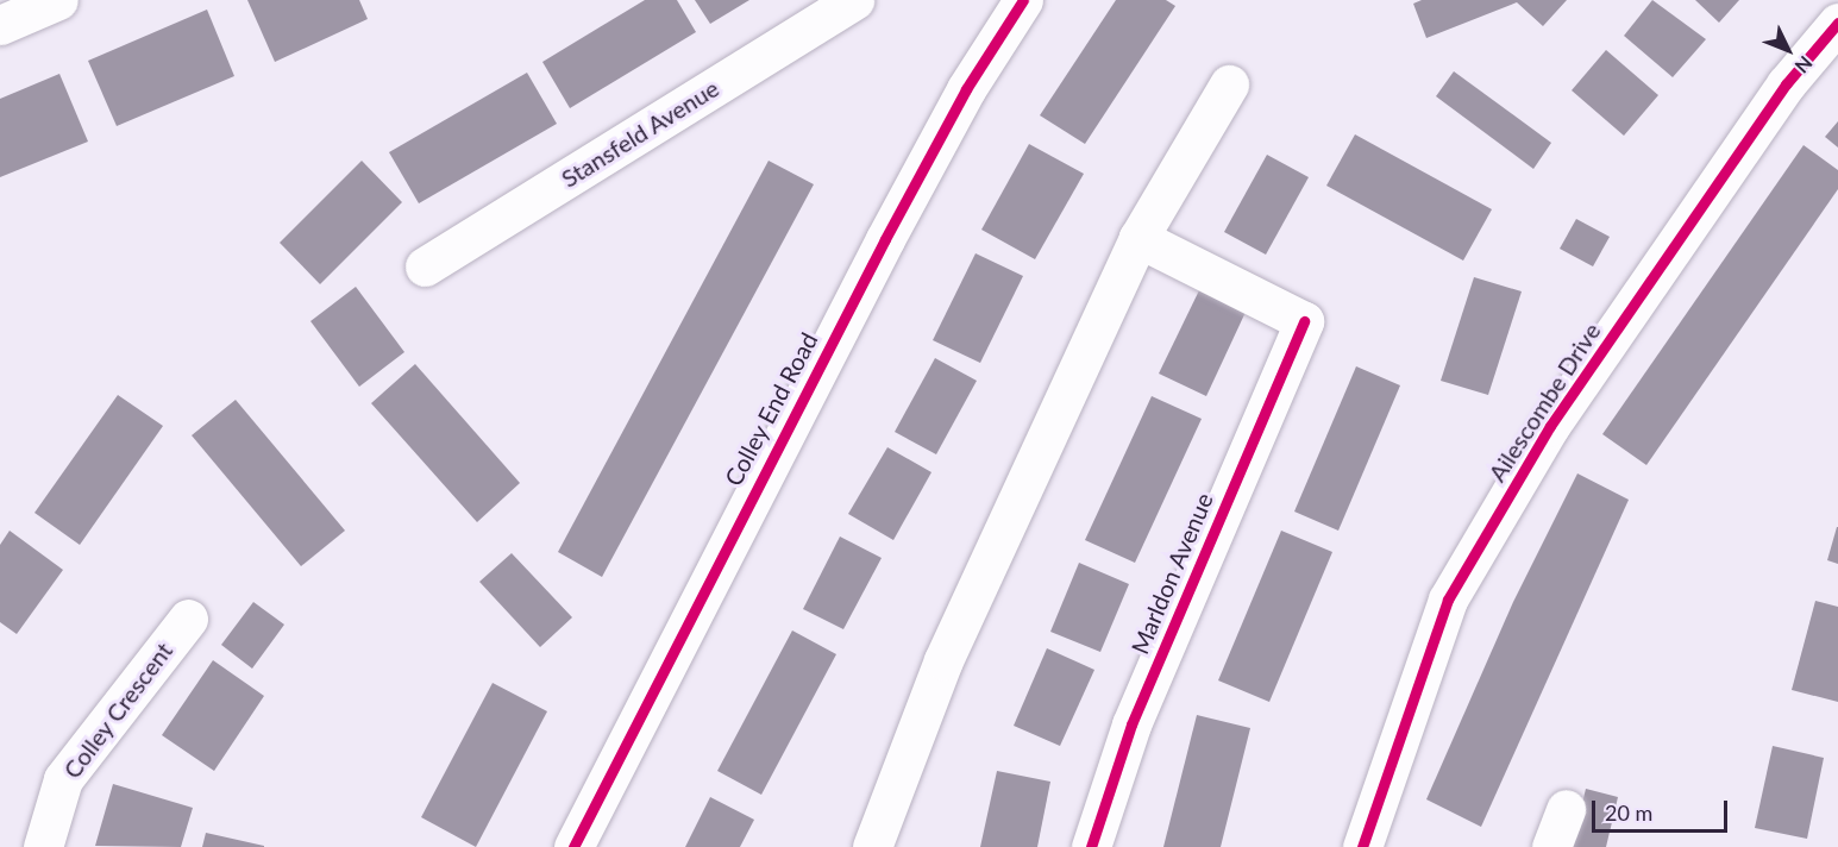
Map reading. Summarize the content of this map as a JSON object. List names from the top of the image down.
{
  "streets": {
    "street": [
      "Stansfeld Avenue",
      "Ailescombe Drive",
      "Colley End Road",
      "Marldon Avenue",
      "Colley Crescent"
    ]
  },
  "scale_bar": "20 m",
  "north": "bottom right"
}
